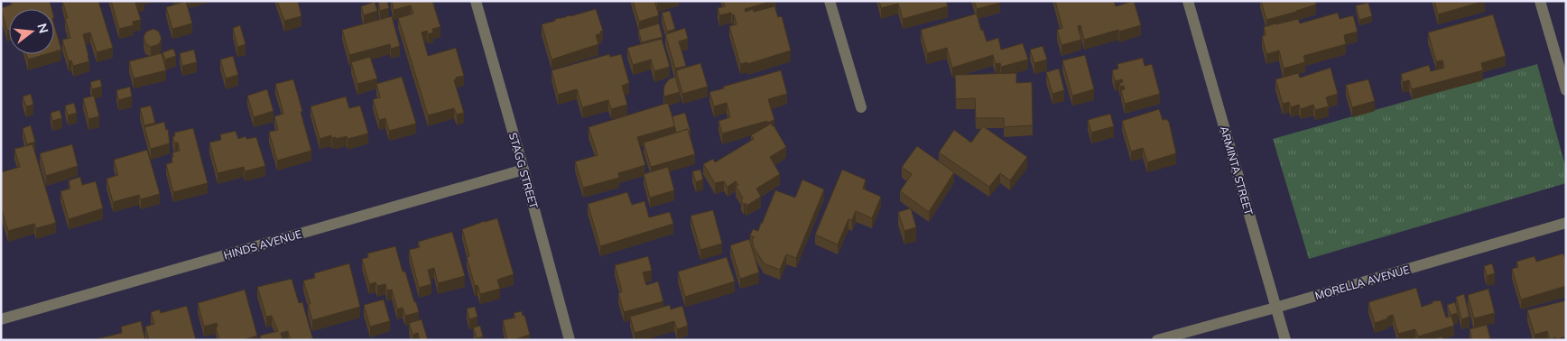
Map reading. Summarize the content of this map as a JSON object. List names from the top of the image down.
{
  "streets": {
    "street": [
      "STAGG STREET",
      "ARMINTA STREET",
      "HINDS AVENUE",
      "MORELLA AVENUE"
    ]
  },
  "crossings": [
    ["STAGG STREET", "HINDS AVENUE"],
    ["ARMINTA STREET", "MORELLA AVENUE"]
  ],
  "north": "right"
}
